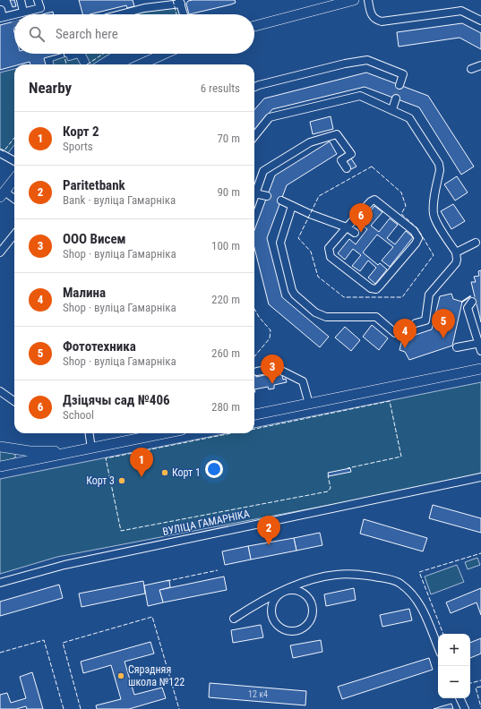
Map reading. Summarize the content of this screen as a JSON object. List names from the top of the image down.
{
  "streets": {
    "street": ["ВУЛІЦА ГАМАРНІКА"]
  },
  "places": ["Корт 1", "Корт 3", "Сярэдняя школа №122"],
  "house_numbers": ["12 к4"],
  "page": {
    "search": "Search here",
    "heading": ["Nearby", "6 results"],
    "list": [
      {
        "mark": "1",
        "name": "Корт 2",
        "note": "Sports",
        "value": "70 m"
      },
      {
        "mark": "2",
        "name": "Paritetbank",
        "note": "Bank · вуліца Гамарніка",
        "value": "90 m"
      },
      {
        "mark": "3",
        "name": "ООО Висем",
        "note": "Shop · вуліца Гамарніка",
        "value": "100 m"
      },
      {
        "mark": "4",
        "name": "Малина",
        "note": "Shop · вуліца Гамарніка",
        "value": "220 m"
      },
      {
        "mark": "5",
        "name": "Фототехника",
        "note": "Shop · вуліца Гамарніка",
        "value": "260 m"
      },
      {
        "mark": "6",
        "name": "Дзіцячы сад №406",
        "note": "School",
        "value": "280 m"
      }
    ],
    "pins": [
      "6",
      "5",
      "4",
      "3",
      "1",
      "2"
    ],
    "map_buttons": ["+", "−"]
  }
}
